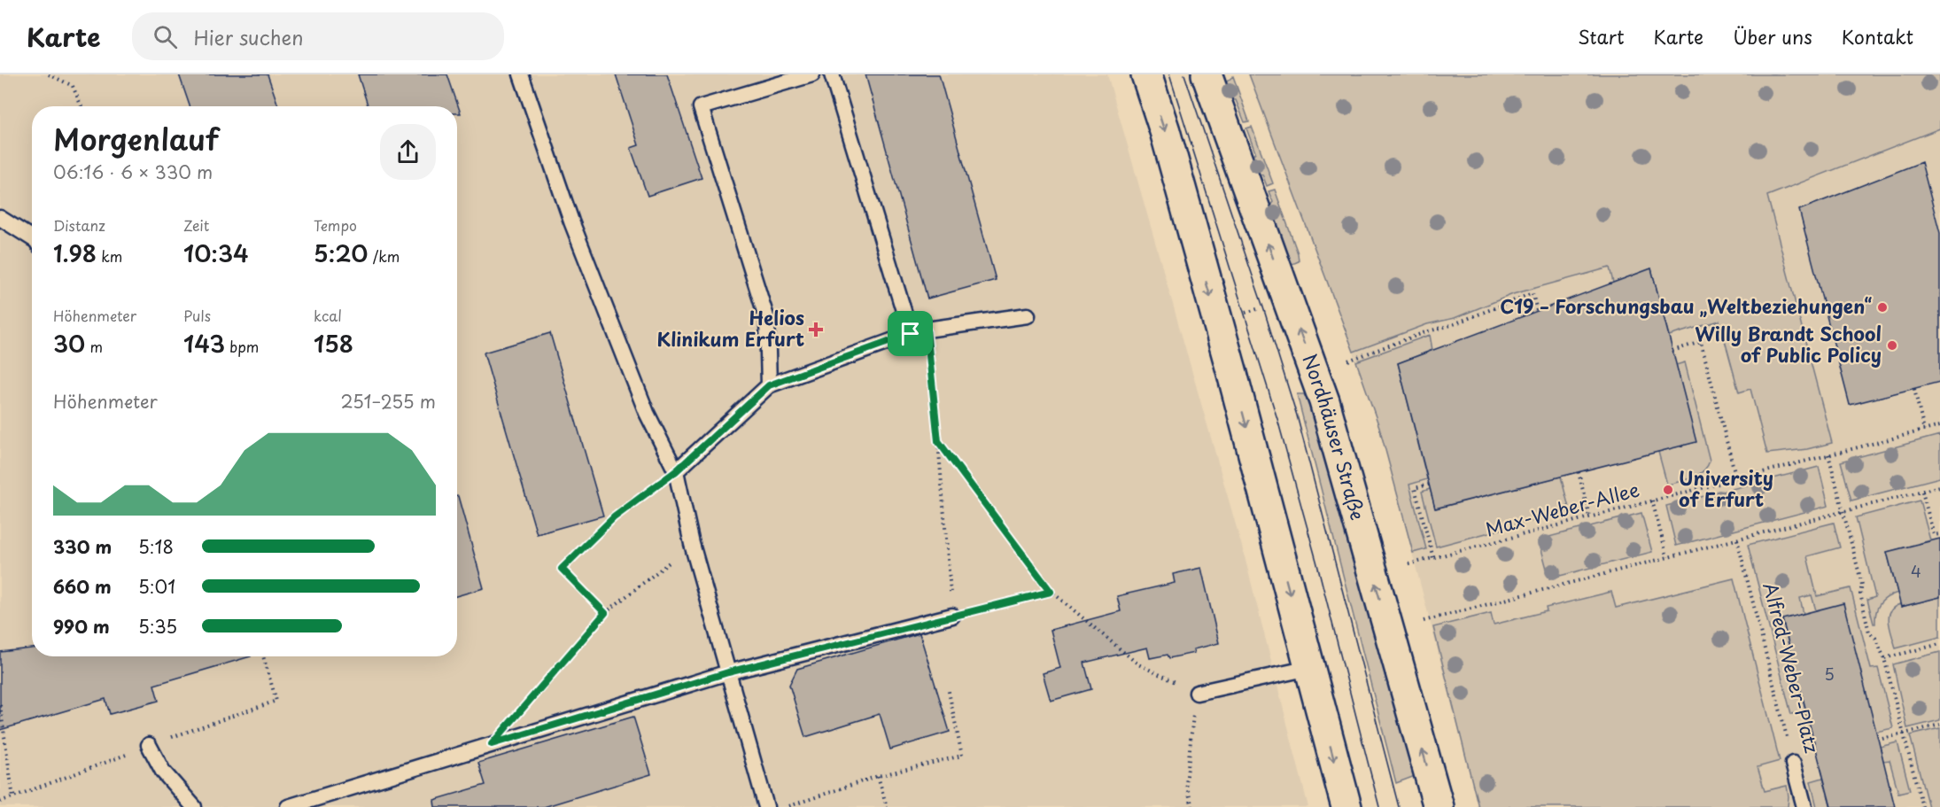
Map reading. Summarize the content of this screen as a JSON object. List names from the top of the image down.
{
  "streets": {
    "main road": ["Nordhäuser Straße"],
    "lane": ["Alfred-Weber-Platz"],
    "path": ["Max-Weber-Allee"]
  },
  "places": {
    "other": ["C19 – Forschungsbau „Weltbeziehungen“", "Willy Brandt School of Public Policy", "University of Erfurt"],
    "health": ["Helios Klinikum Erfurt"]
  },
  "house_numbers": ["4", "5"],
  "page": {
    "header": "Karte",
    "search": "Hier suchen",
    "nav": [
      "Start",
      "Karte",
      "Über uns",
      "Kontakt"
    ],
    "heading": ["Morgenlauf", "06:16 · 6 × 330 m"],
    "stats": [
      ["Distanz", "1.98 km"],
      ["Zeit", "10:34"],
      ["Tempo", "5:20 /km"],
      ["Höhenmeter", "30 m"],
      ["Puls", "143 bpm"],
      ["kcal", "158"]
    ],
    "chart": ["Höhenmeter", "251–255 m"],
    "list": [
      {
        "name": "330 m",
        "note": "5:18"
      },
      {
        "name": "660 m",
        "note": "5:01"
      },
      {
        "name": "990 m",
        "note": "5:35"
      }
    ]
  }
}
